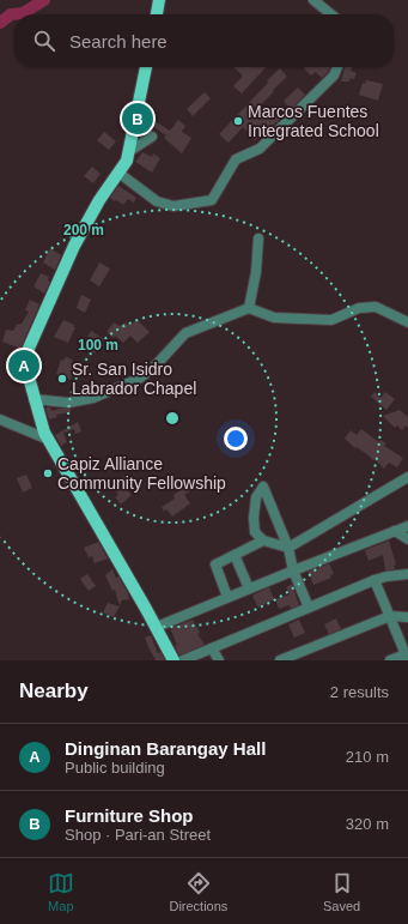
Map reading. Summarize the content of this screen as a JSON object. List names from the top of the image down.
{
  "places": ["Marcos Fuentes Integrated School", "Sr. San Isidro Labrador Chapel", "Capiz Alliance Community Fellowship"],
  "page": {
    "search": "Search here",
    "pins": ["B", "A"],
    "heading": ["Nearby", "2 results"],
    "list": [
      {
        "mark": "A",
        "name": "Dinginan Barangay Hall",
        "note": "Public building",
        "value": "210 m"
      },
      {
        "mark": "B",
        "name": "Furniture Shop",
        "note": "Shop · Pari-an Street",
        "value": "320 m"
      }
    ],
    "nav": ["Map", "Directions", "Saved"]
  },
  "rings": ["200 m", "100 m"]
}
